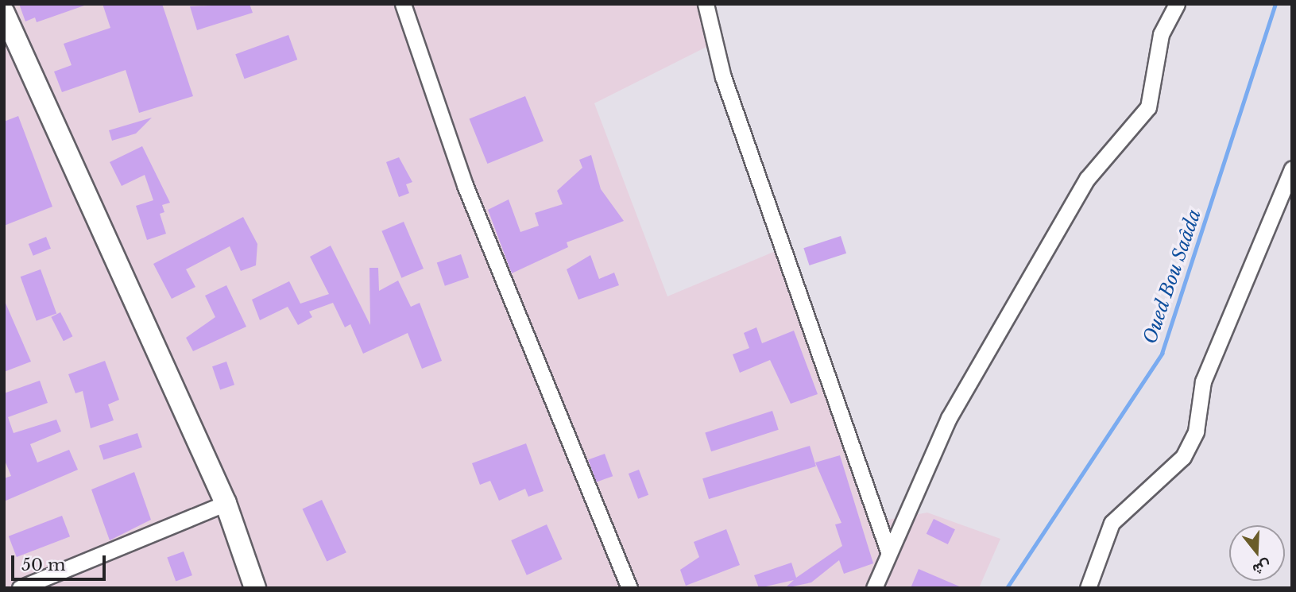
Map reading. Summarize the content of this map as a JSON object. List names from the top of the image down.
{
  "water": ["Oued Bou Saâda"],
  "scale_bar": "50 m",
  "north": "bottom"
}
